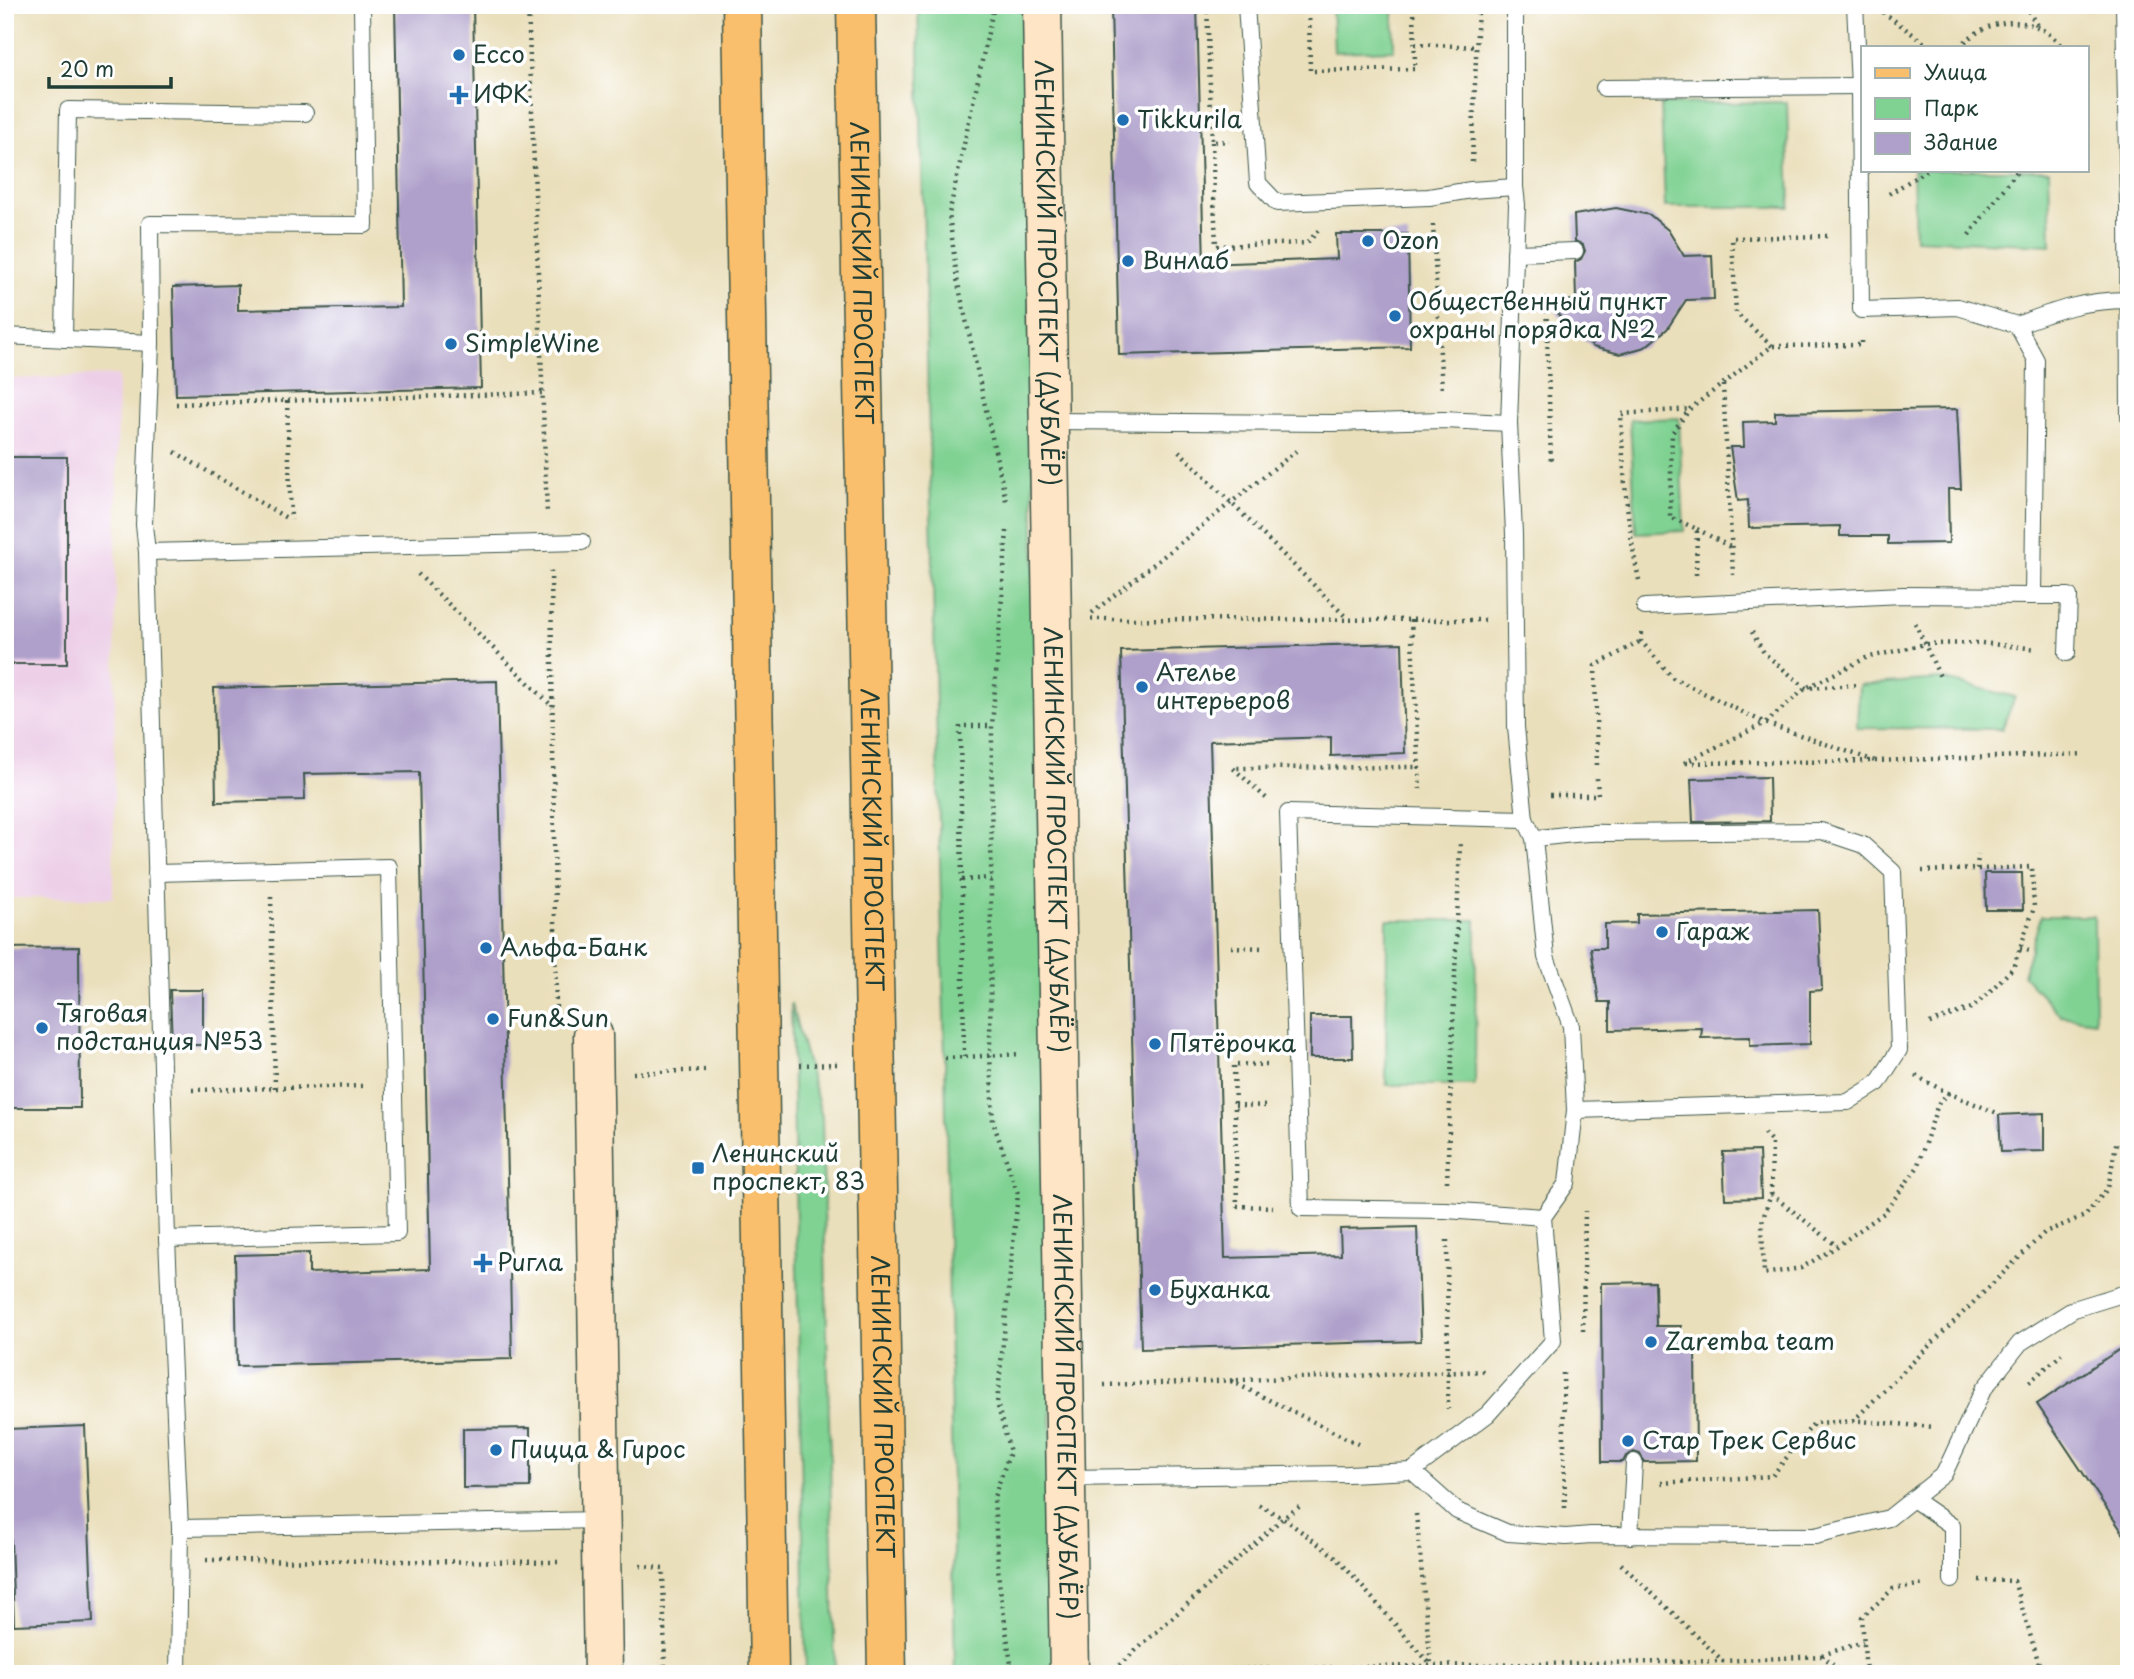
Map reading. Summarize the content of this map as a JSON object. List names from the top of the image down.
{
  "streets": {
    "main road": ["ЛЕНИНСКИЙ ПРОСПЕКТ"],
    "street": ["ЛЕНИНСКИЙ ПРОСПЕКТ (ДУБЛЁР)"]
  },
  "places": {
    "other": [
      "Ecco",
      "Tikkurila",
      "Ozon",
      "Винлаб",
      "Общественный пункт охраны порядка №2",
      "SimpleWine",
      "Ателье интерьеров",
      "Гараж",
      "Альфа-Банк",
      "Fun&Sun",
      "Тяговая подстанция №53",
      "Пятёрочка",
      "Буханка",
      "Zaremba team",
      "Стар Трек Сервис",
      "Пицца & Гирос"
    ],
    "health": ["ИФК", "Ригла"],
    "transit": ["Ленинский проспект, 83"]
  },
  "legend": ["Улица", "Парк", "Здание"],
  "scale_bar": "20 m"
}
